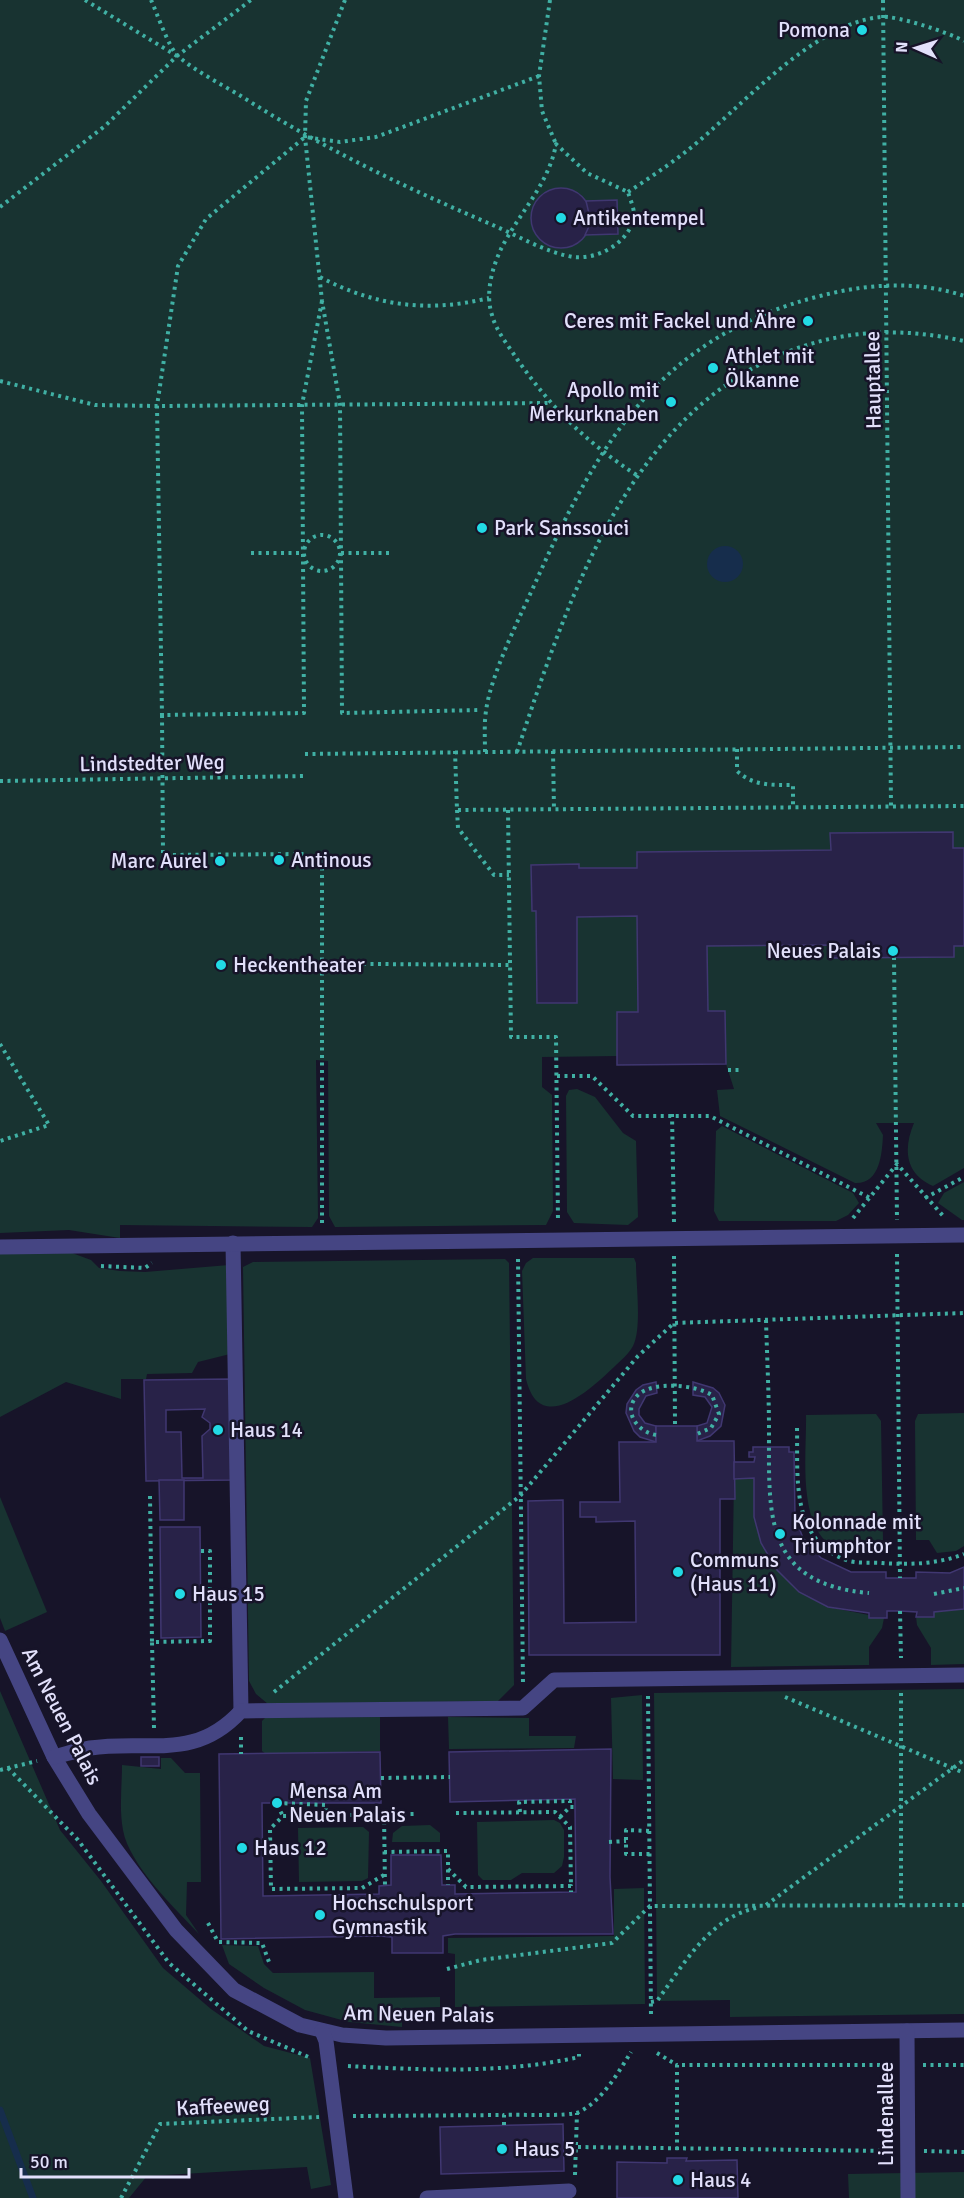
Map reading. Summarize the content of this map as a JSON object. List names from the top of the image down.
{
  "streets": {
    "street": ["Am Neuen Palais", "Lindenallee"],
    "path": ["Hauptallee", "Lindstedter Weg", "Kaffeeweg"]
  },
  "crossings": [
    ["Am Neuen Palais", "Lindenallee"]
  ],
  "places": [
    "Pomona",
    "Antikentempel",
    "Ceres mit Fackel und Ähre",
    "Athlet mit Ölkanne",
    "Apollo mit Merkurknaben",
    "Park Sanssouci",
    "Antinous",
    "Marc Aurel",
    "Neues Palais",
    "Heckentheater",
    "Haus 14",
    "Kolonnade mit Triumphtor",
    "Communs (Haus 11)",
    "Haus 15",
    "Mensa Am Neuen Palais",
    "Haus 12",
    "Hochschulsport Gymnastik",
    "Haus 5",
    "Haus 4"
  ],
  "scale_bar": "50 m",
  "north": "left"
}
